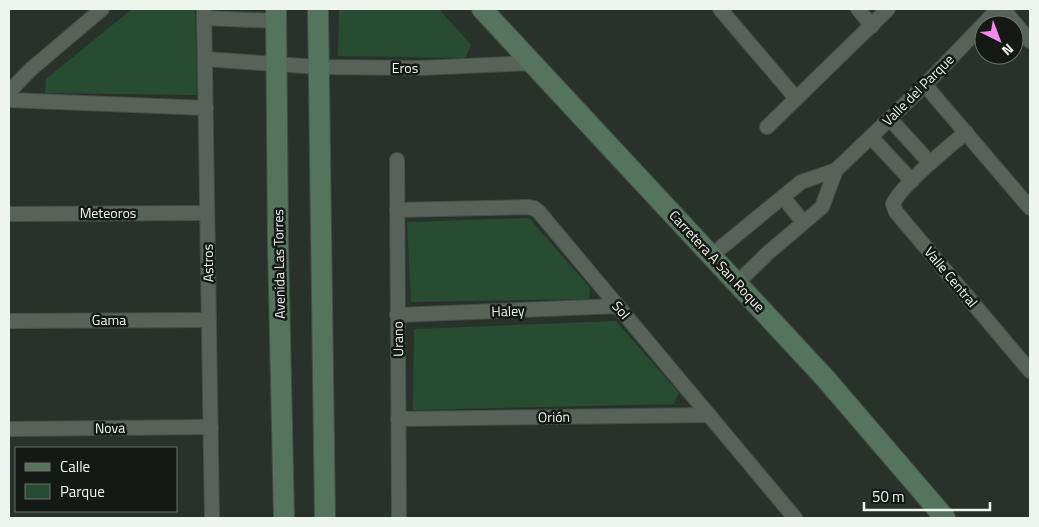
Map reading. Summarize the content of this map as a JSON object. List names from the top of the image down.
{
  "streets": {
    "street": [
      "Eros",
      "Valle del Parque",
      "Meteoros",
      "Carretera A San Roque",
      "Astros",
      "Avenida Las Torres",
      "Valle Central",
      "Sol",
      "Haley",
      "Gama",
      "Urano",
      "Orión",
      "Nova"
    ]
  },
  "crossings": [
    ["Eros", "Carretera A San Roque"],
    ["Eros", "Astros"],
    ["Eros", "Avenida Las Torres"],
    ["Valle del Parque", "Carretera A San Roque"],
    ["Meteoros", "Astros"],
    ["Astros", "Gama"],
    ["Astros", "Nova"],
    ["Sol", "Haley"],
    ["Sol", "Urano"],
    ["Sol", "Orión"],
    ["Haley", "Urano"],
    ["Urano", "Orión"]
  ],
  "legend": ["Calle", "Parque"],
  "scale_bar": "50 m",
  "north": "bottom right"
}
